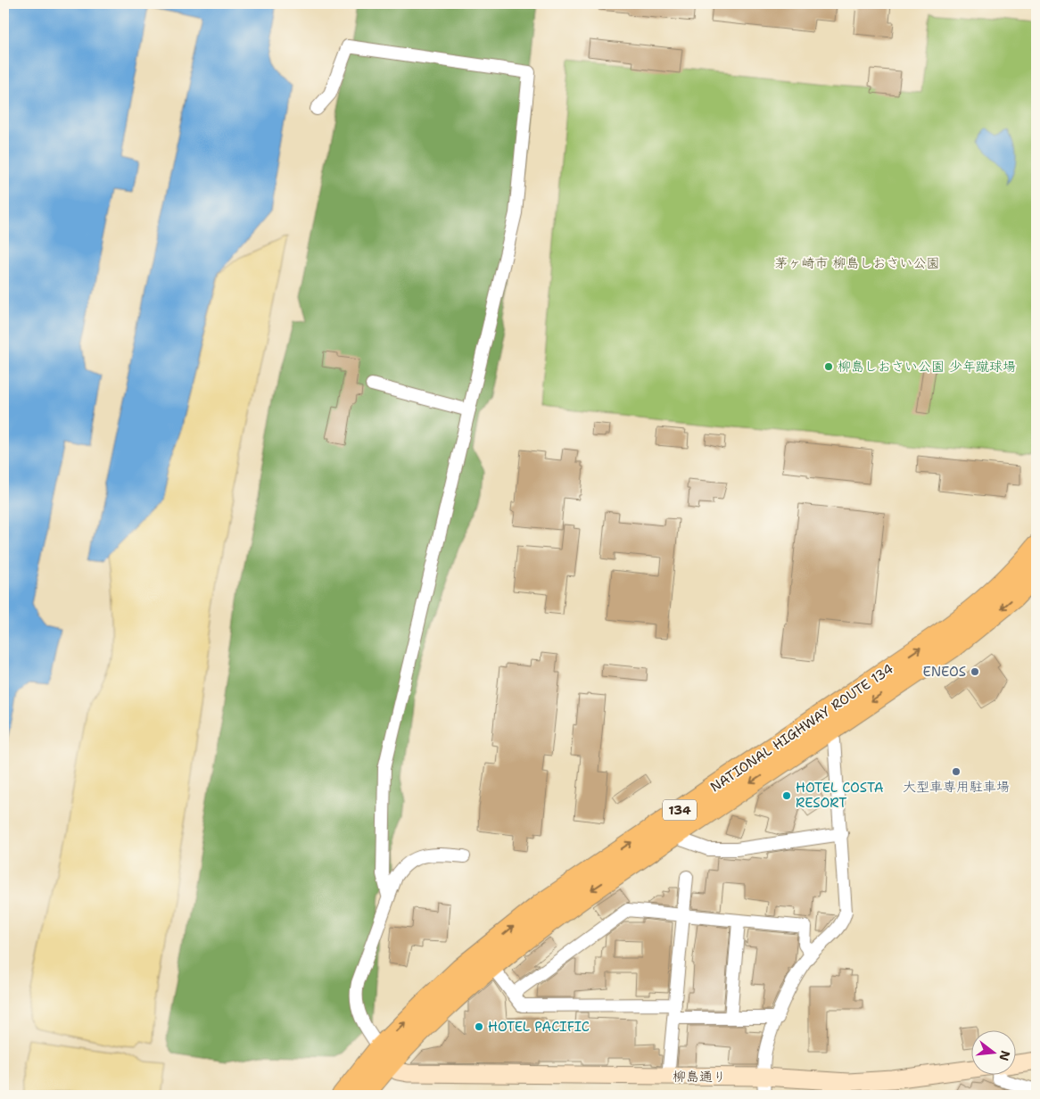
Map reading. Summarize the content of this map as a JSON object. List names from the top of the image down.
{
  "streets": {
    "highway": ["NATIONAL HIGHWAY ROUTE 134", "134"],
    "street": ["柳島通り"]
  },
  "crossings": [
    ["NATIONAL HIGHWAY ROUTE 134", "柳島通り"]
  ],
  "parks": ["茅ヶ崎市 柳島しおさい公園"],
  "places": [
    "柳島しおさい公園 少年蹴球場",
    "ENEOS",
    "大型車専用駐車場",
    "HOTEL COSTA RESORT",
    "HOTEL PACIFIC"
  ],
  "north": "right"
}
